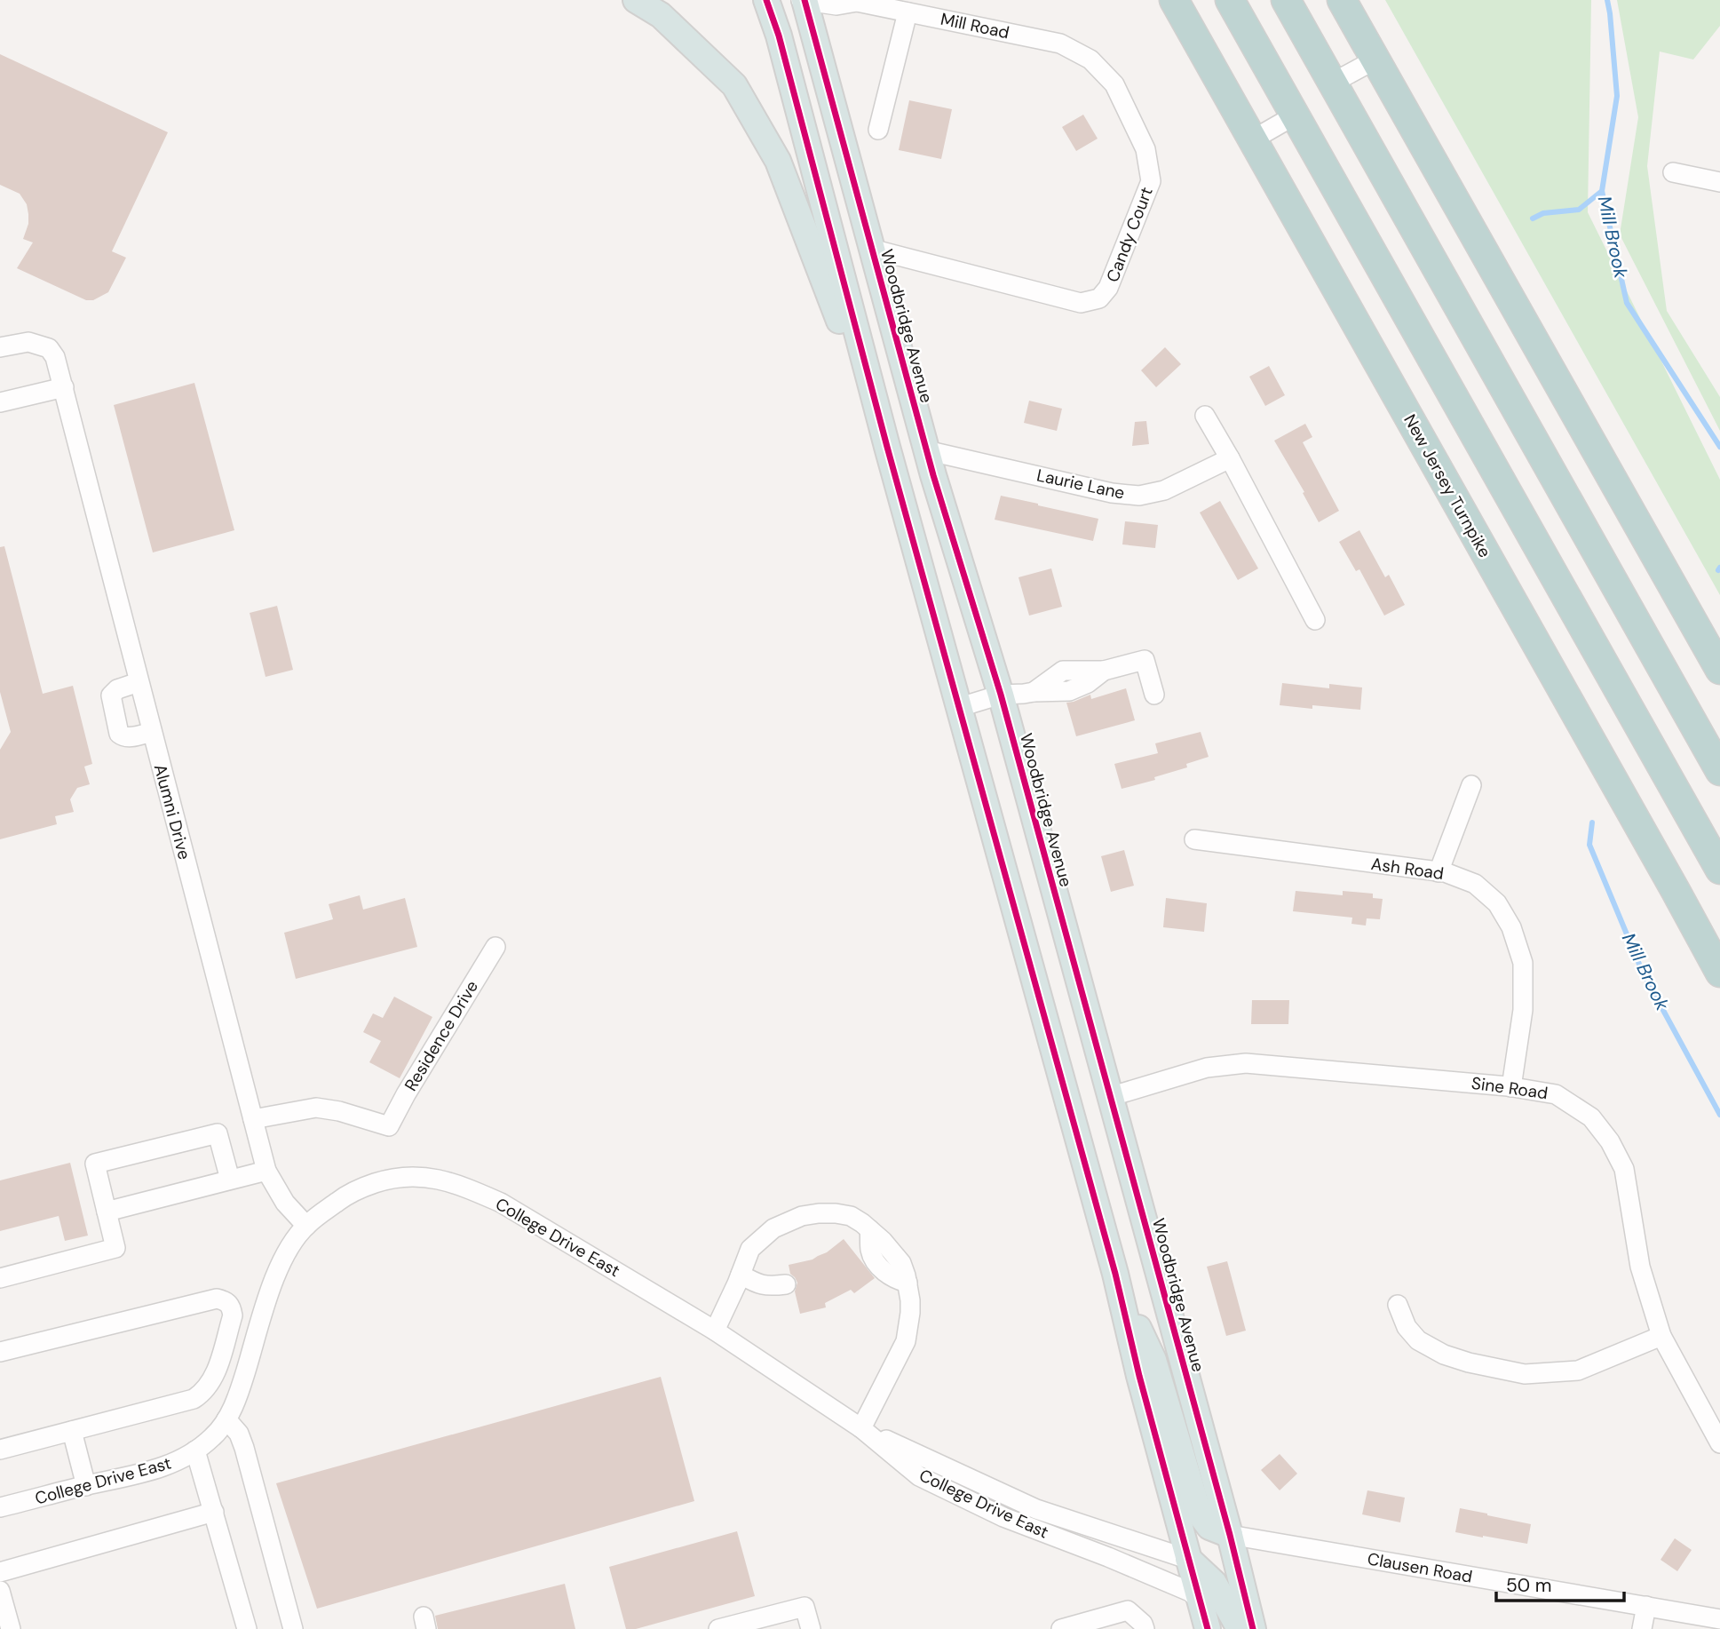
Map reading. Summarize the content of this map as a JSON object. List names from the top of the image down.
{
  "streets": {
    "highway": ["New Jersey Turnpike"],
    "main road": ["Woodbridge Avenue"],
    "street": [
      "Mill Road",
      "Candy Court",
      "Laurie Lane",
      "Alumni Drive",
      "Ash Road",
      "Residence Drive",
      "Sine Road",
      "College Drive East",
      "Clausen Road"
    ]
  },
  "crossings": [
    ["Mill Road", "Candy Court"],
    ["Mill Road", "Woodbridge Avenue"],
    ["Candy Court", "Woodbridge Avenue"],
    ["Woodbridge Avenue", "Laurie Lane"],
    ["Woodbridge Avenue", "Sine Road"],
    ["Woodbridge Avenue", "Clausen Road"],
    ["Alumni Drive", "Residence Drive"],
    ["Alumni Drive", "College Drive East"],
    ["Ash Road", "Sine Road"]
  ],
  "water": ["Mill Brook"],
  "scale_bar": "50 m"
}
